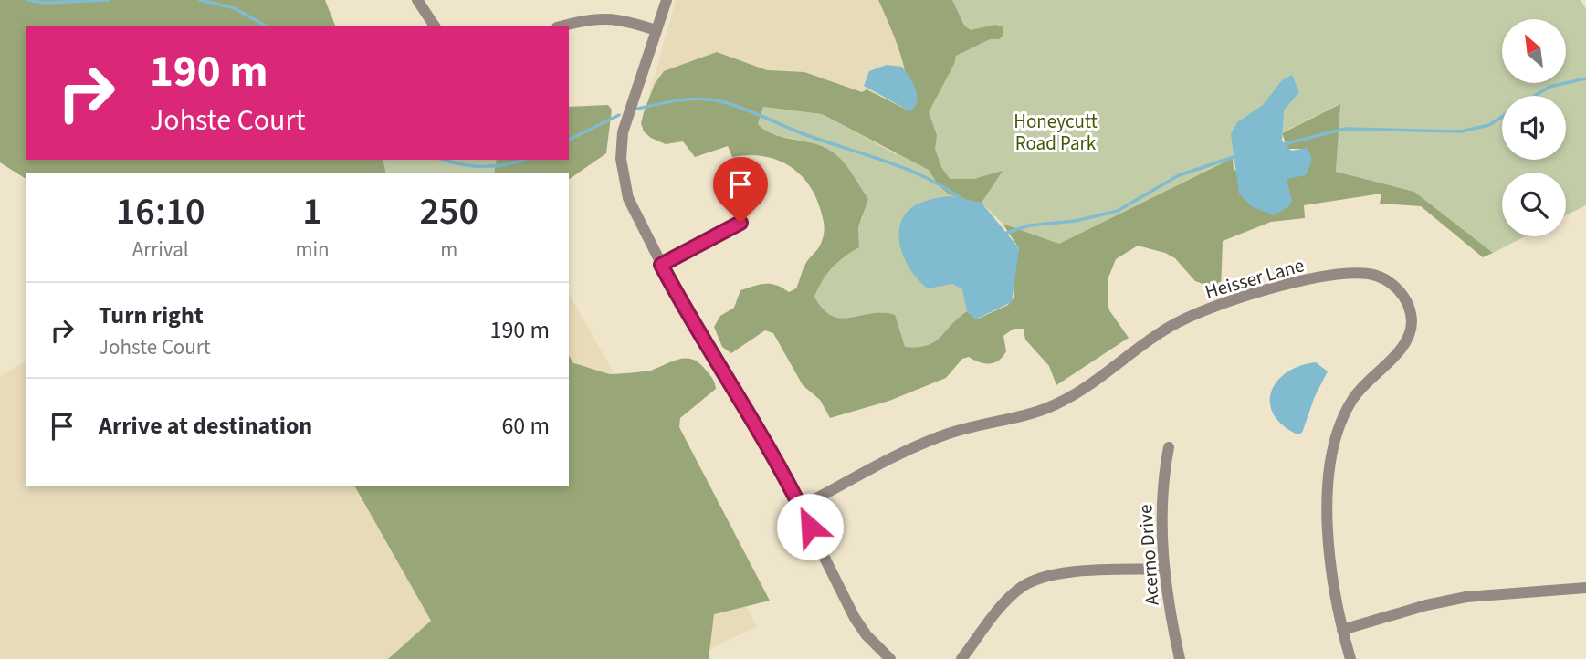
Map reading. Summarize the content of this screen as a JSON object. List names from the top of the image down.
{
  "streets": {
    "street": ["Heisser Lane", "Acerno Drive"]
  },
  "parks": ["Honeycutt Road Park"],
  "north": "top left",
  "page": {
    "turn": ["190 m", "Johste Court"],
    "eta": [
      "16:10",
      "Arrival",
      "1",
      "min",
      "250",
      "m"
    ],
    "list": [
      {
        "name": "Turn right",
        "note": "Johste Court",
        "value": "190 m"
      },
      {
        "name": "Arrive at destination",
        "value": "60 m"
      }
    ]
  }
}
